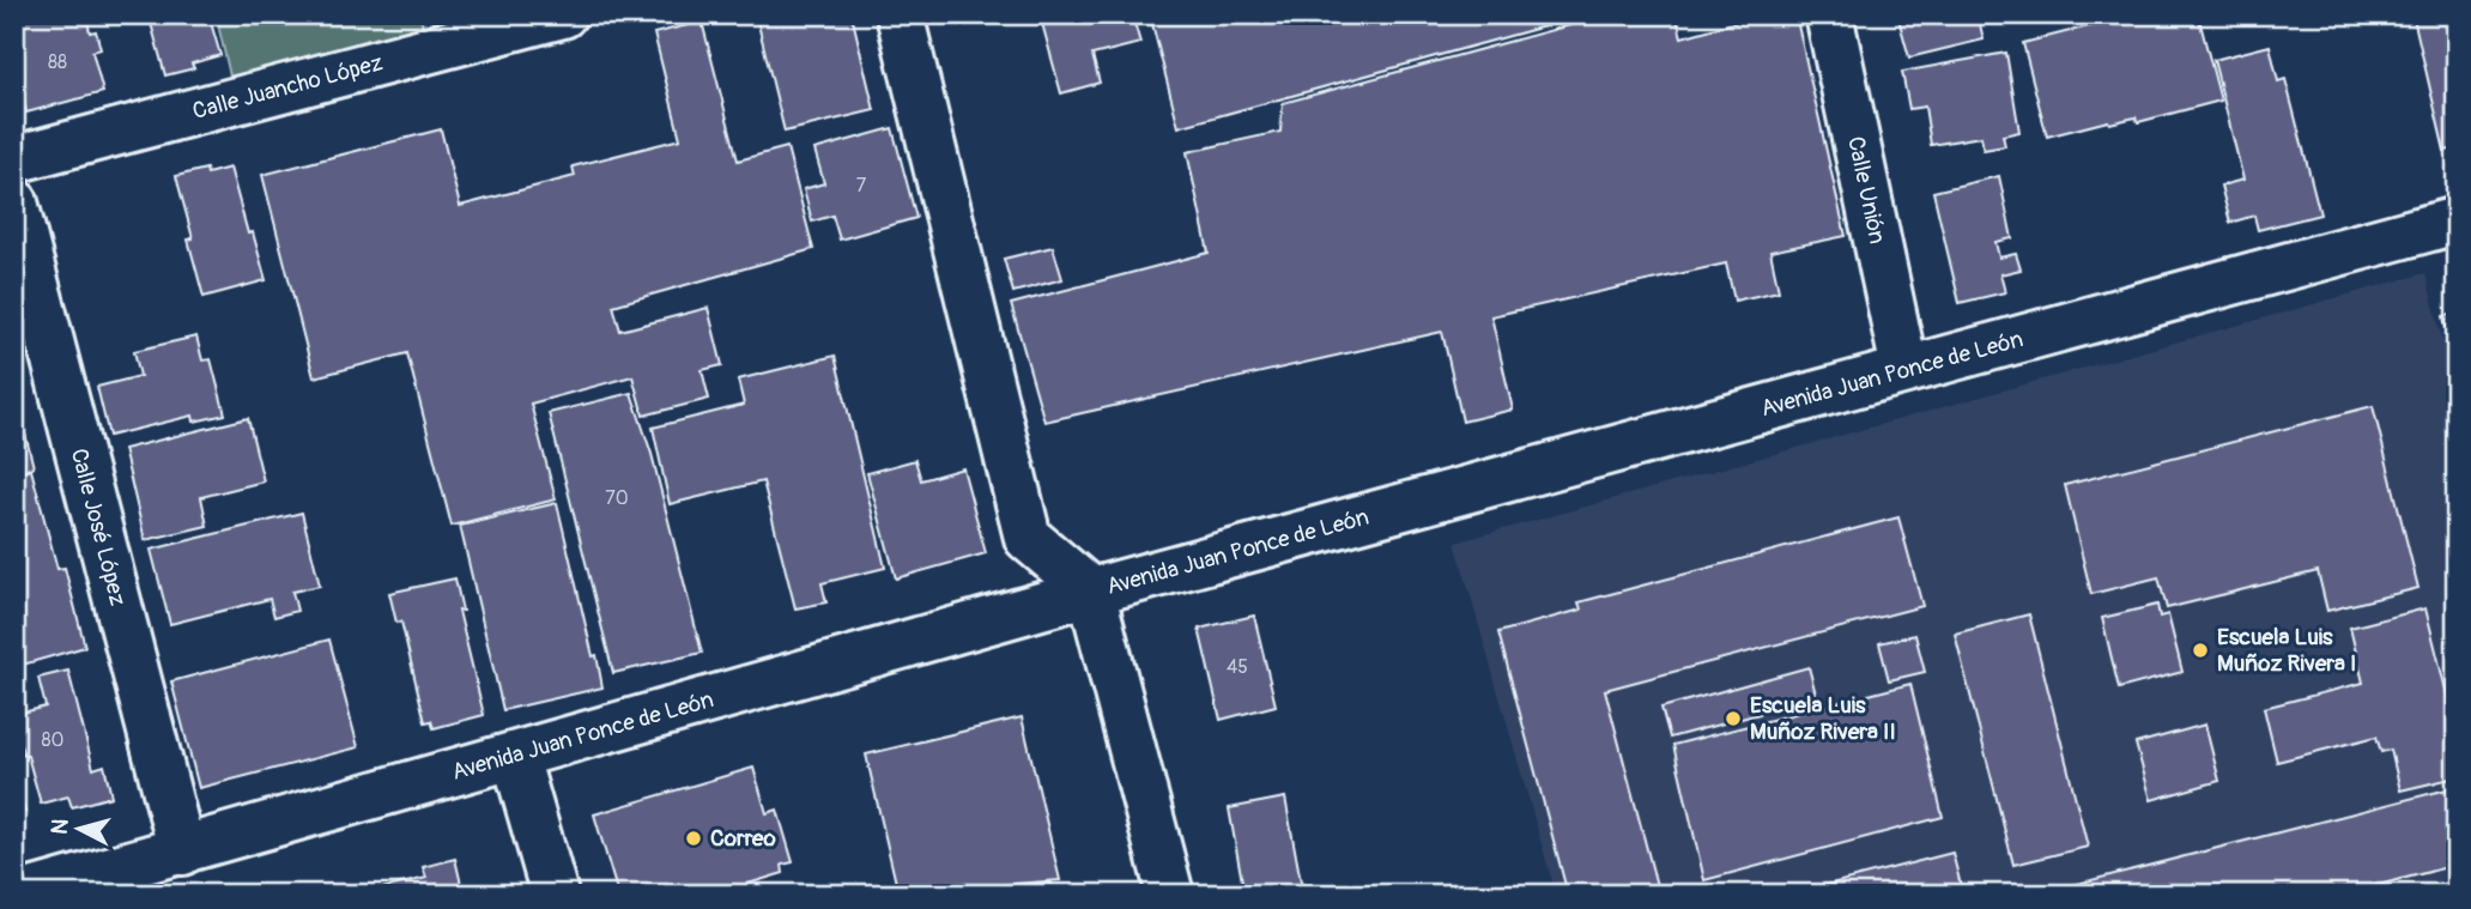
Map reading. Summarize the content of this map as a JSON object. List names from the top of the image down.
{
  "streets": {
    "street": [
      "Calle Juancho López",
      "Calle Unión",
      "Avenida Juan Ponce de León",
      "Calle José López"
    ]
  },
  "crossings": [
    ["Calle Unión", "Avenida Juan Ponce de León"],
    ["Avenida Juan Ponce de León", "Calle José López"]
  ],
  "places": ["Escuela Luis Muñoz Rivera I", "Escuela Luis Muñoz Rivera II", "Correo"],
  "house_numbers": [
    "88",
    "7",
    "70",
    "45",
    "80"
  ],
  "north": "left"
}
